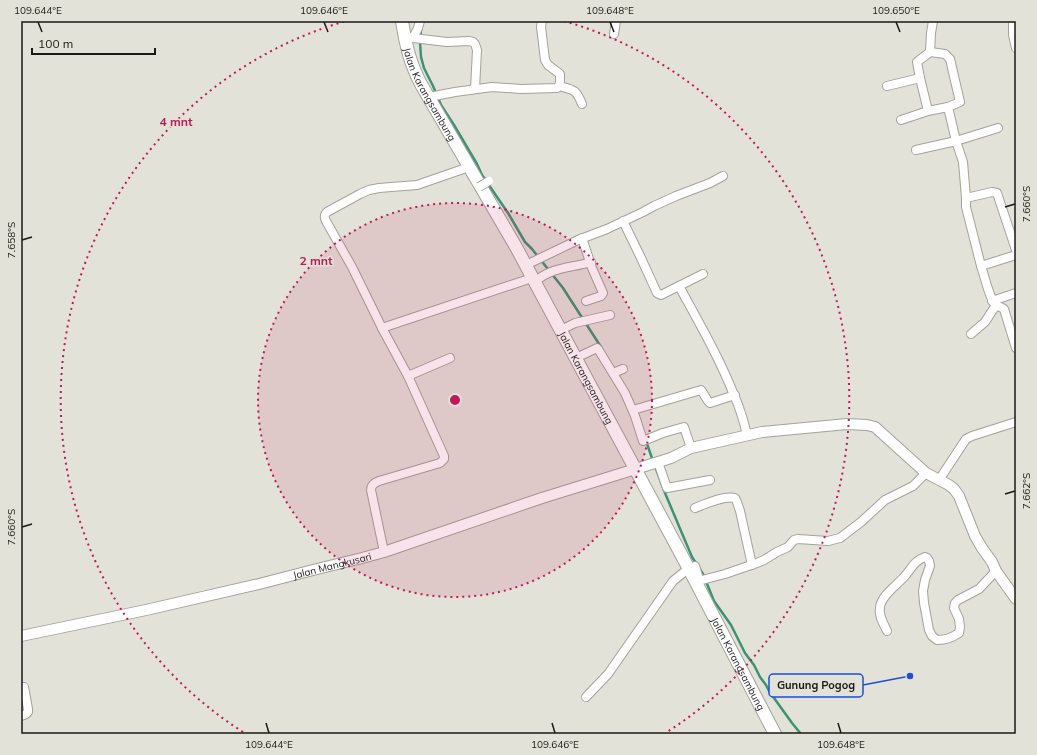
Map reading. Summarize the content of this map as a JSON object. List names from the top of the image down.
{
  "streets": {
    "main road": ["Jalan Karangsambung"],
    "street": ["Jalan Mangkusari"]
  },
  "crossings": [
    ["Jalan Karangsambung", "Jalan Mangkusari"]
  ],
  "places": ["Gunung Pogog"],
  "scale_bar": "100 m",
  "coordinates": [
    "109.644°E",
    "109.646°E",
    "109.648°E",
    "109.650°E",
    "7.660°S",
    "7.658°S",
    "7.662°S"
  ],
  "rings": ["4 mnt", "2 mnt"]
}
